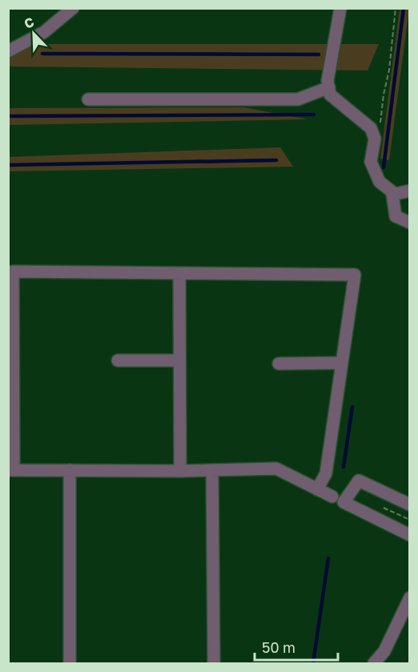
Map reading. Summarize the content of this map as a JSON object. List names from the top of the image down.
{
  "scale_bar": "50 m",
  "north": "top left"
}
